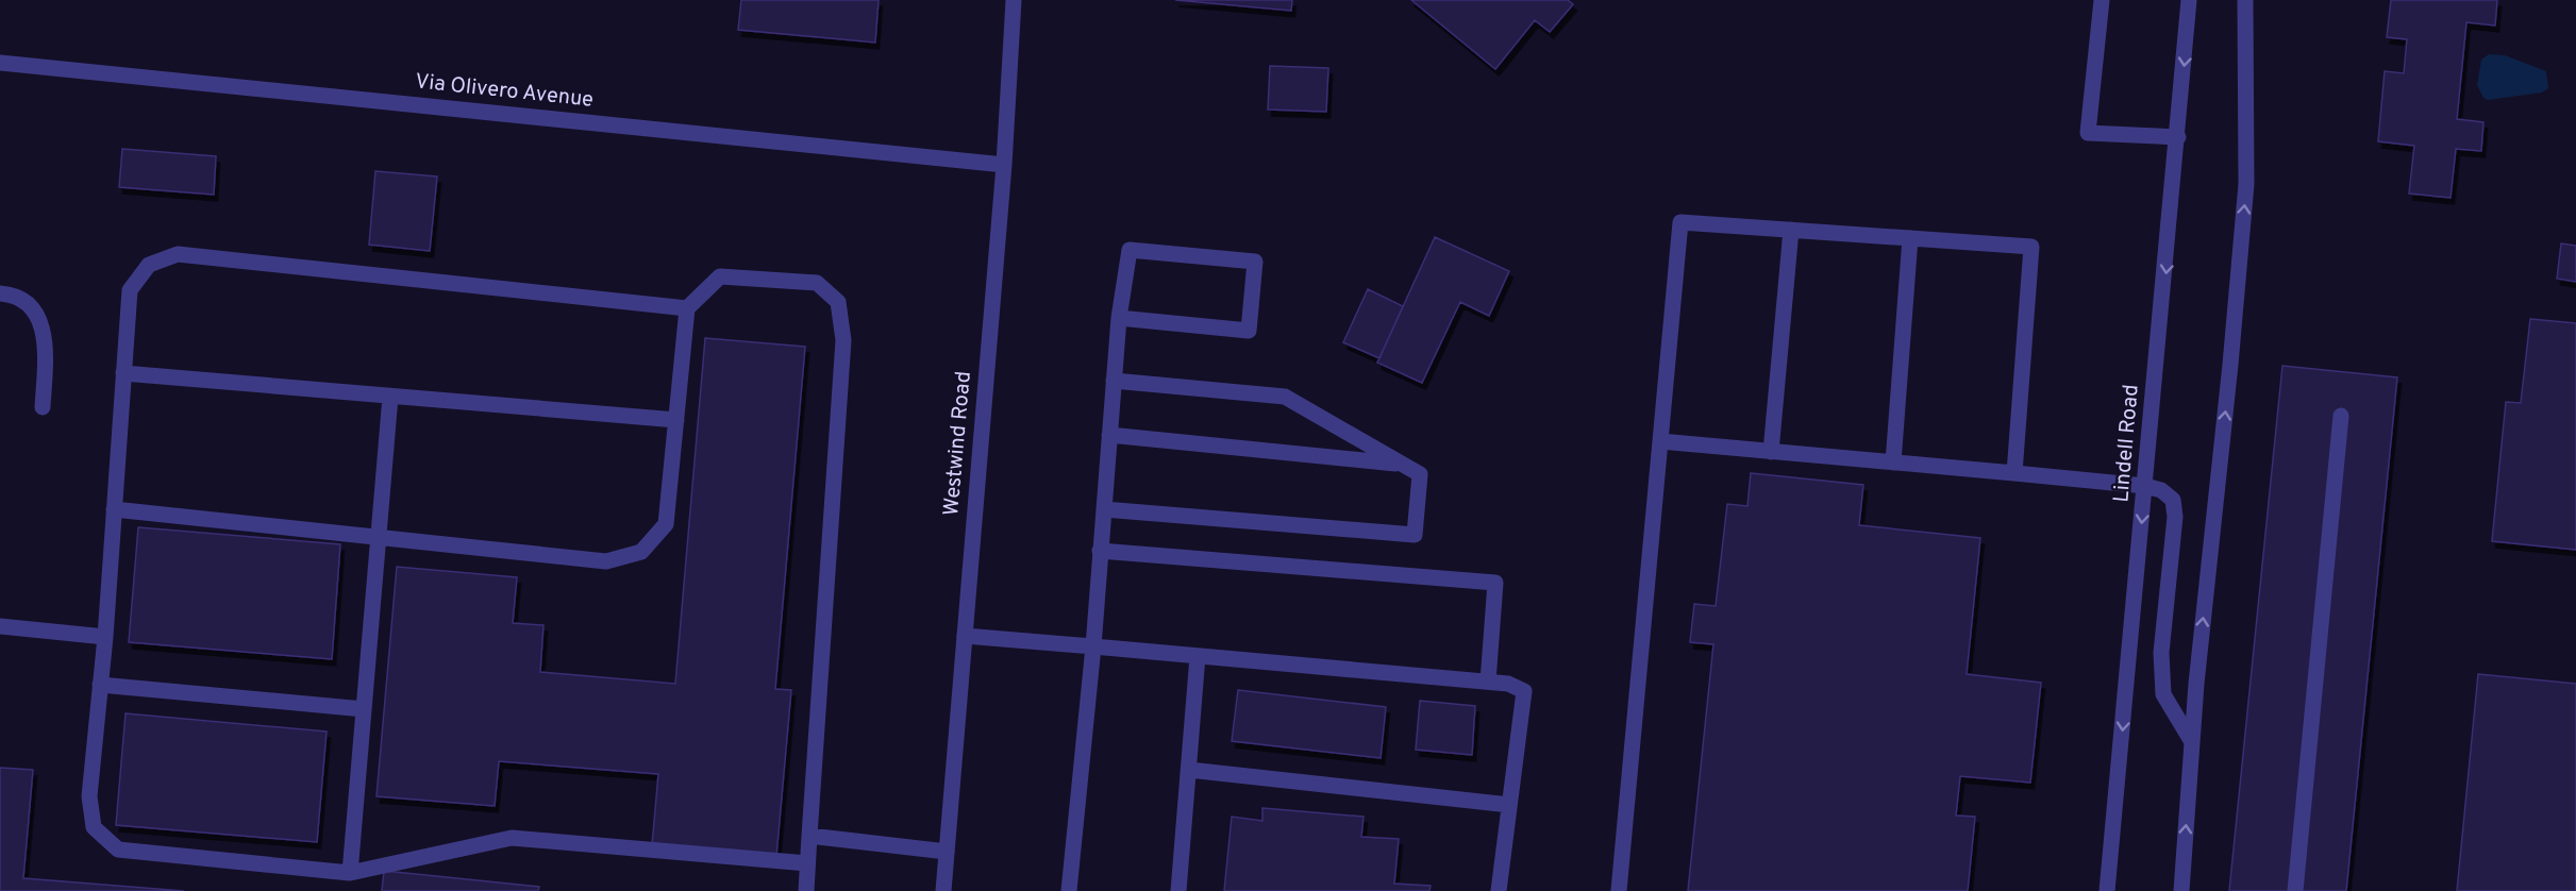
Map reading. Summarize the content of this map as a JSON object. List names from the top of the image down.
{
  "streets": {
    "street": ["Via Olivero Avenue", "Westwind Road", "Lindell Road"]
  },
  "crossings": [
    ["Via Olivero Avenue", "Westwind Road"]
  ]
}
